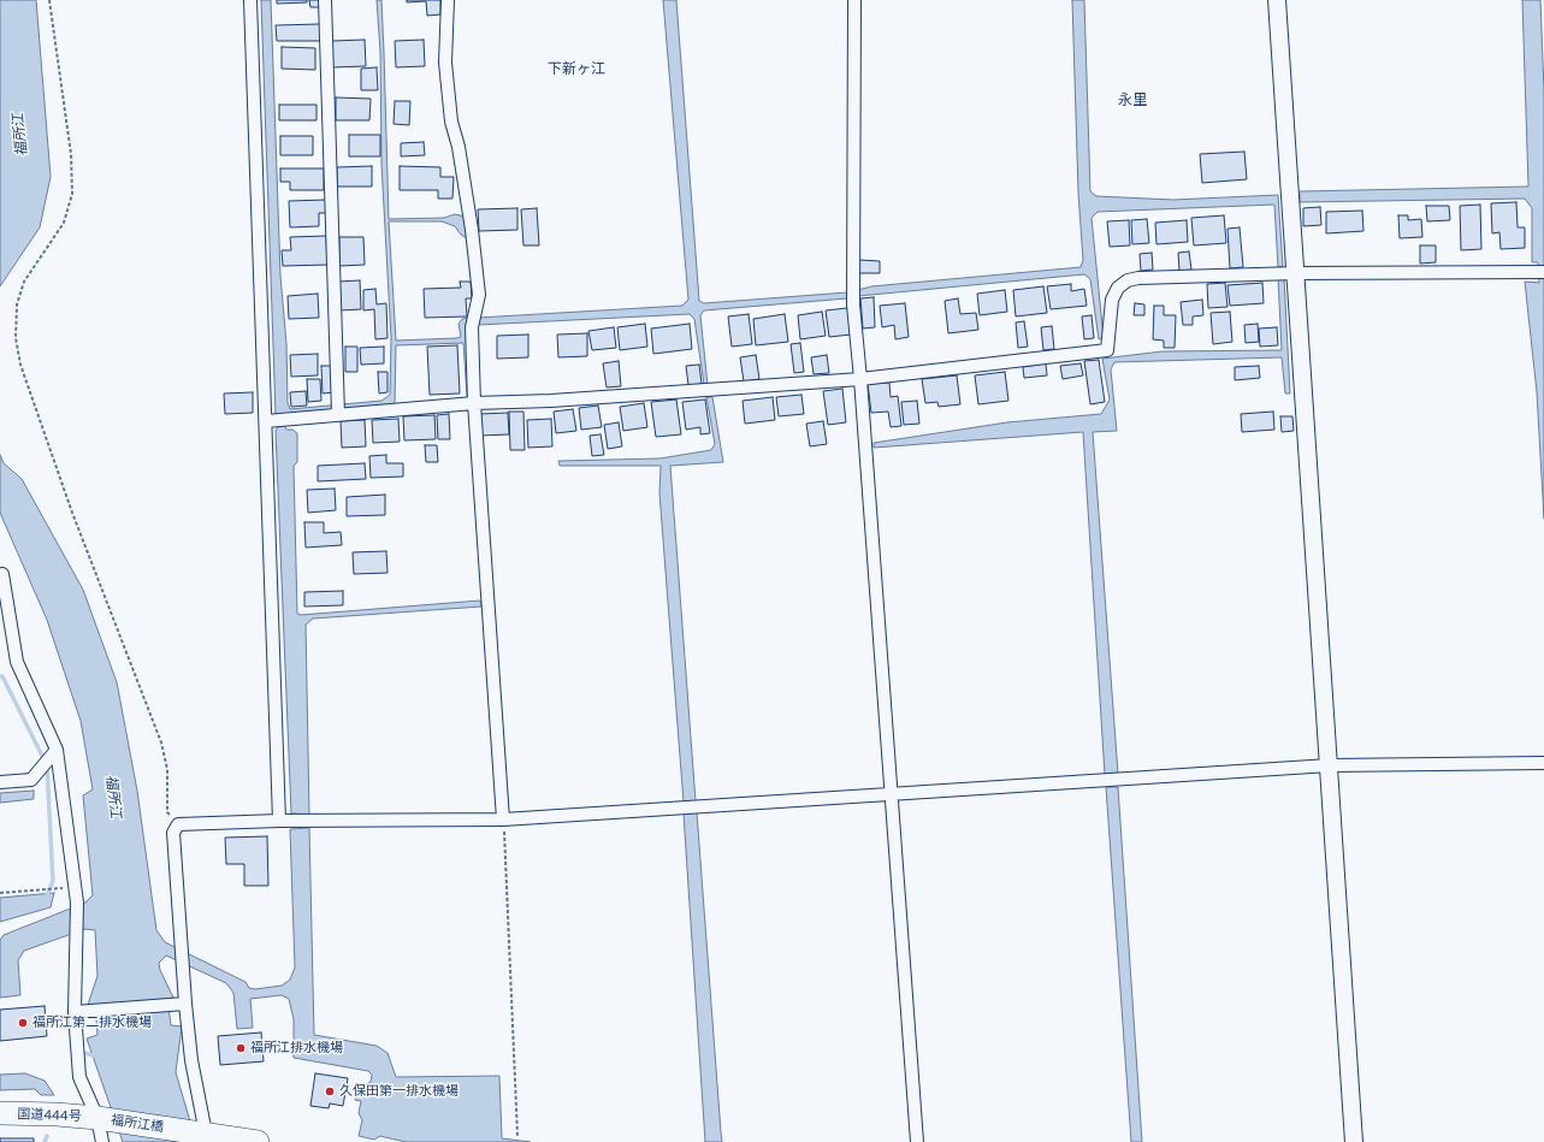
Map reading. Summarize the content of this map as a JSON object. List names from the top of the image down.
{
  "streets": {
    "highway": ["国道444号", "福所江橋"]
  },
  "crossings": [
    ["国道444号", "福所江橋"]
  ],
  "districts": ["下新ヶ江", "永里"],
  "water": ["福所江"],
  "places": ["福所江第二排水機場", "福所江排水機場", "久保田第一排水機場"]
}
